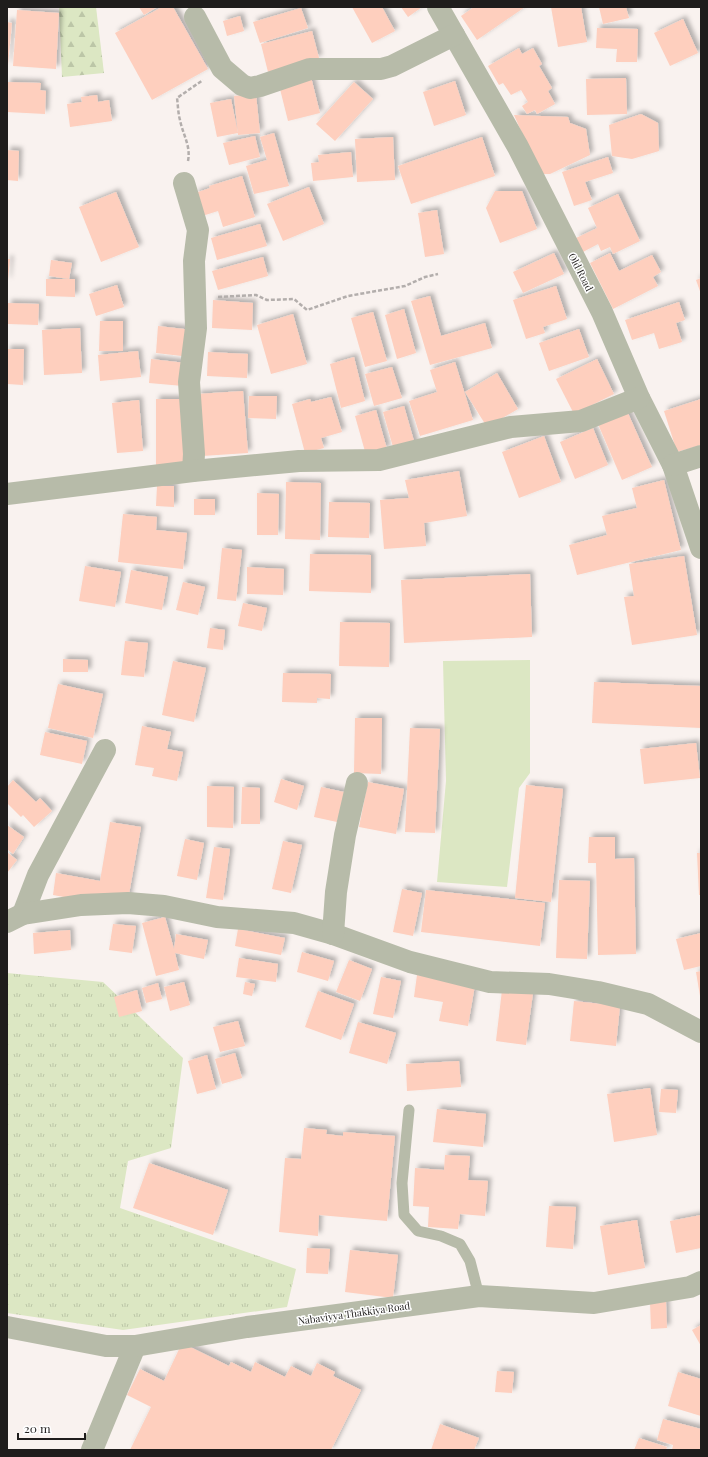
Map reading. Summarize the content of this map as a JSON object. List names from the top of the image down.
{
  "streets": {
    "street": ["Old Road", "Nabaviyya Thakkiya Road"]
  },
  "scale_bar": "20 m"
}
